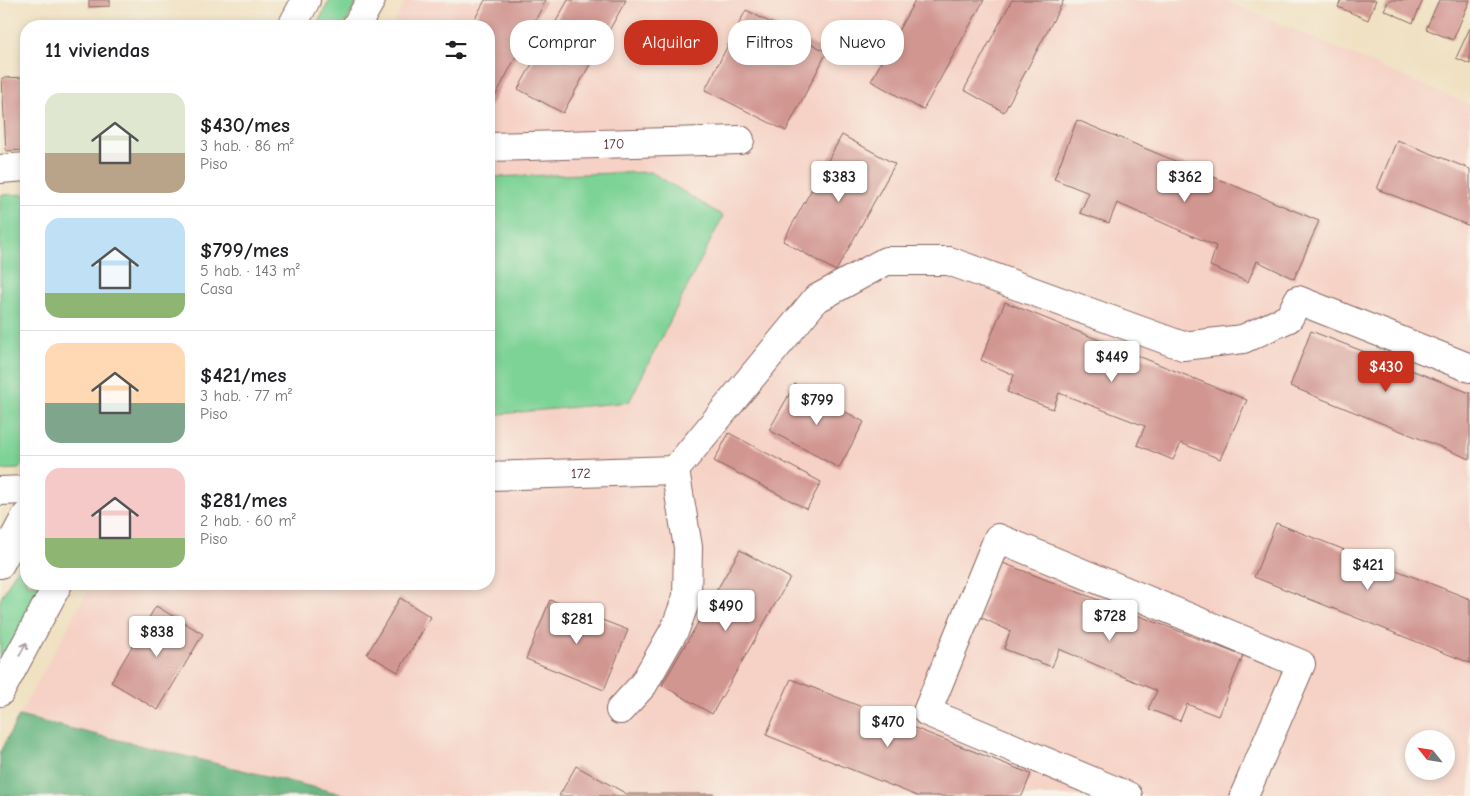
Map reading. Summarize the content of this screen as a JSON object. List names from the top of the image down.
{
  "streets": {
    "street": ["170", "172"]
  },
  "north": "top left",
  "page": {
    "chip": [
      "Comprar",
      "Alquilar",
      "Filtros",
      "Nuevo"
    ],
    "heading": "11 viviendas",
    "list": [
      {
        "name": "$430/mes",
        "note": "3 hab. · 86 m² · Piso"
      },
      {
        "name": "$799/mes",
        "note": "5 hab. · 143 m² · Casa"
      },
      {
        "name": "$421/mes",
        "note": "3 hab. · 77 m² · Piso"
      },
      {
        "name": "$281/mes",
        "note": "2 hab. · 60 m² · Piso"
      }
    ],
    "price": [
      "$383",
      "$362",
      "$449",
      "$430",
      "$799",
      "$421",
      "$490",
      "$728",
      "$281",
      "$838",
      "$470"
    ]
  }
}
